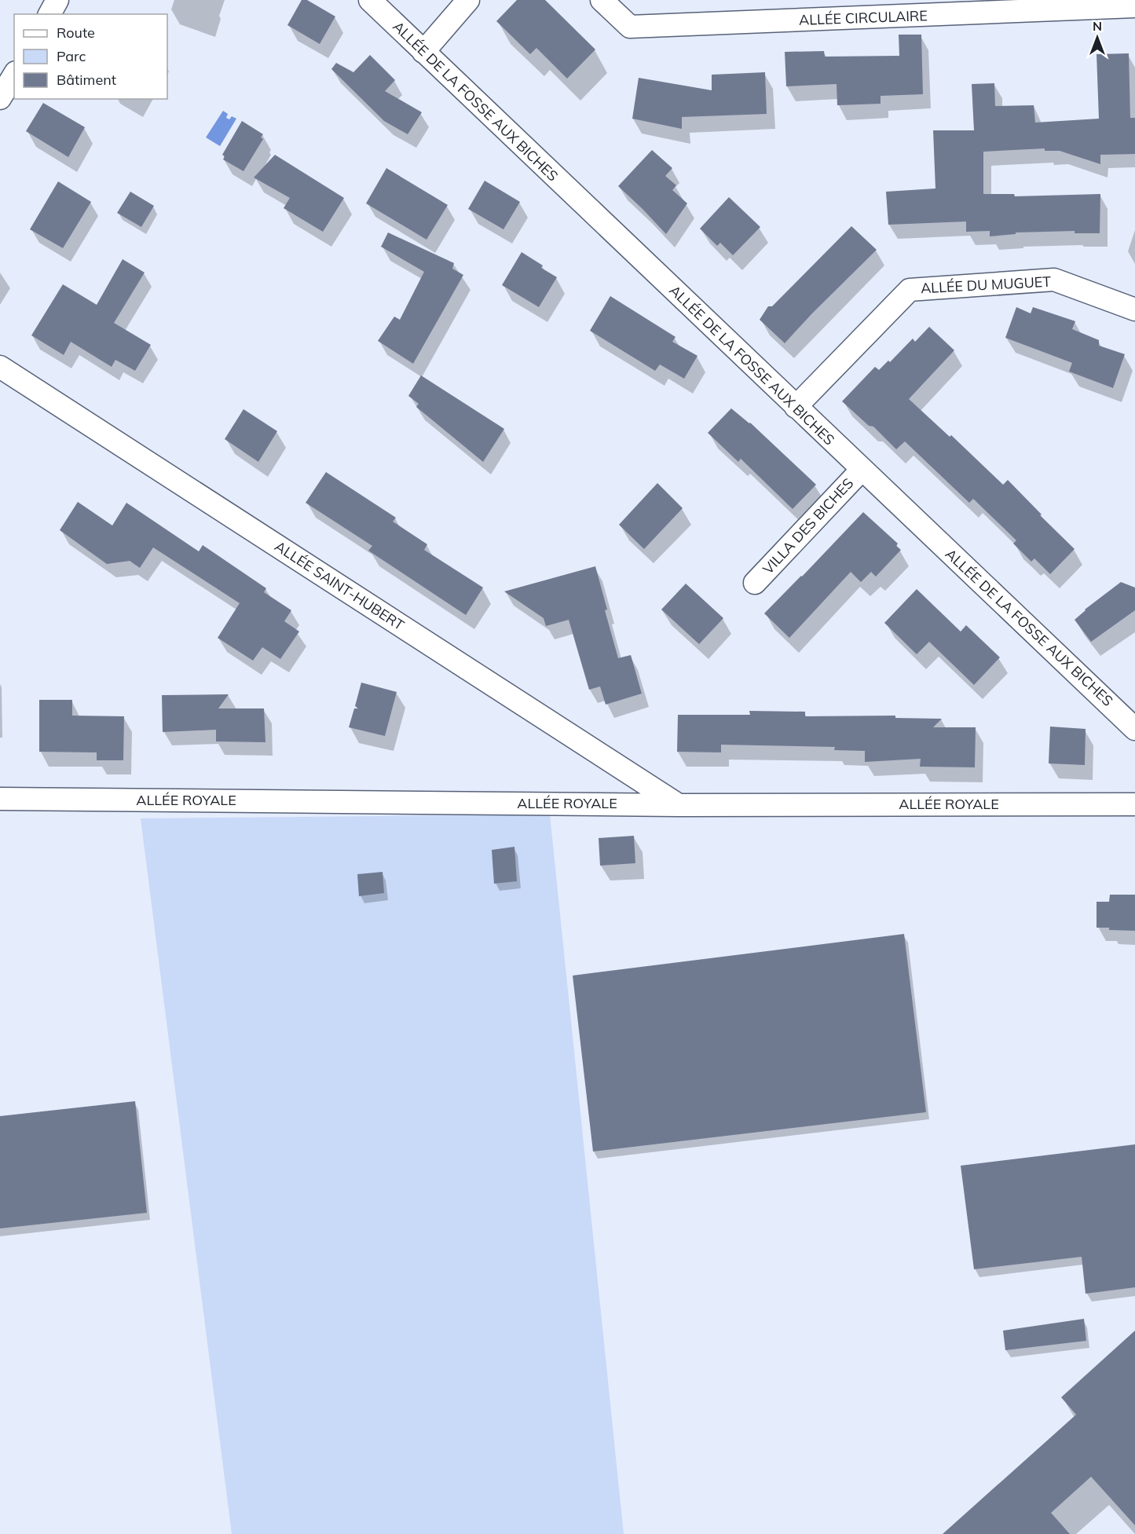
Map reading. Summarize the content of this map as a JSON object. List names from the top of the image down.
{
  "streets": {
    "street": [
      "ALLÉE CIRCULAIRE",
      "ALLÉE DE LA FOSSE AUX BICHES",
      "ALLÉE DU MUGUET",
      "VILLA DES BICHES",
      "ALLÉE SAINT-HUBERT",
      "ALLÉE ROYALE"
    ]
  },
  "crossings": [
    ["ALLÉE DE LA FOSSE AUX BICHES", "ALLÉE DU MUGUET"],
    ["ALLÉE DE LA FOSSE AUX BICHES", "VILLA DES BICHES"],
    ["ALLÉE SAINT-HUBERT", "ALLÉE ROYALE"]
  ],
  "legend": ["Route", "Parc", "Bâtiment"],
  "north": "top"
}
